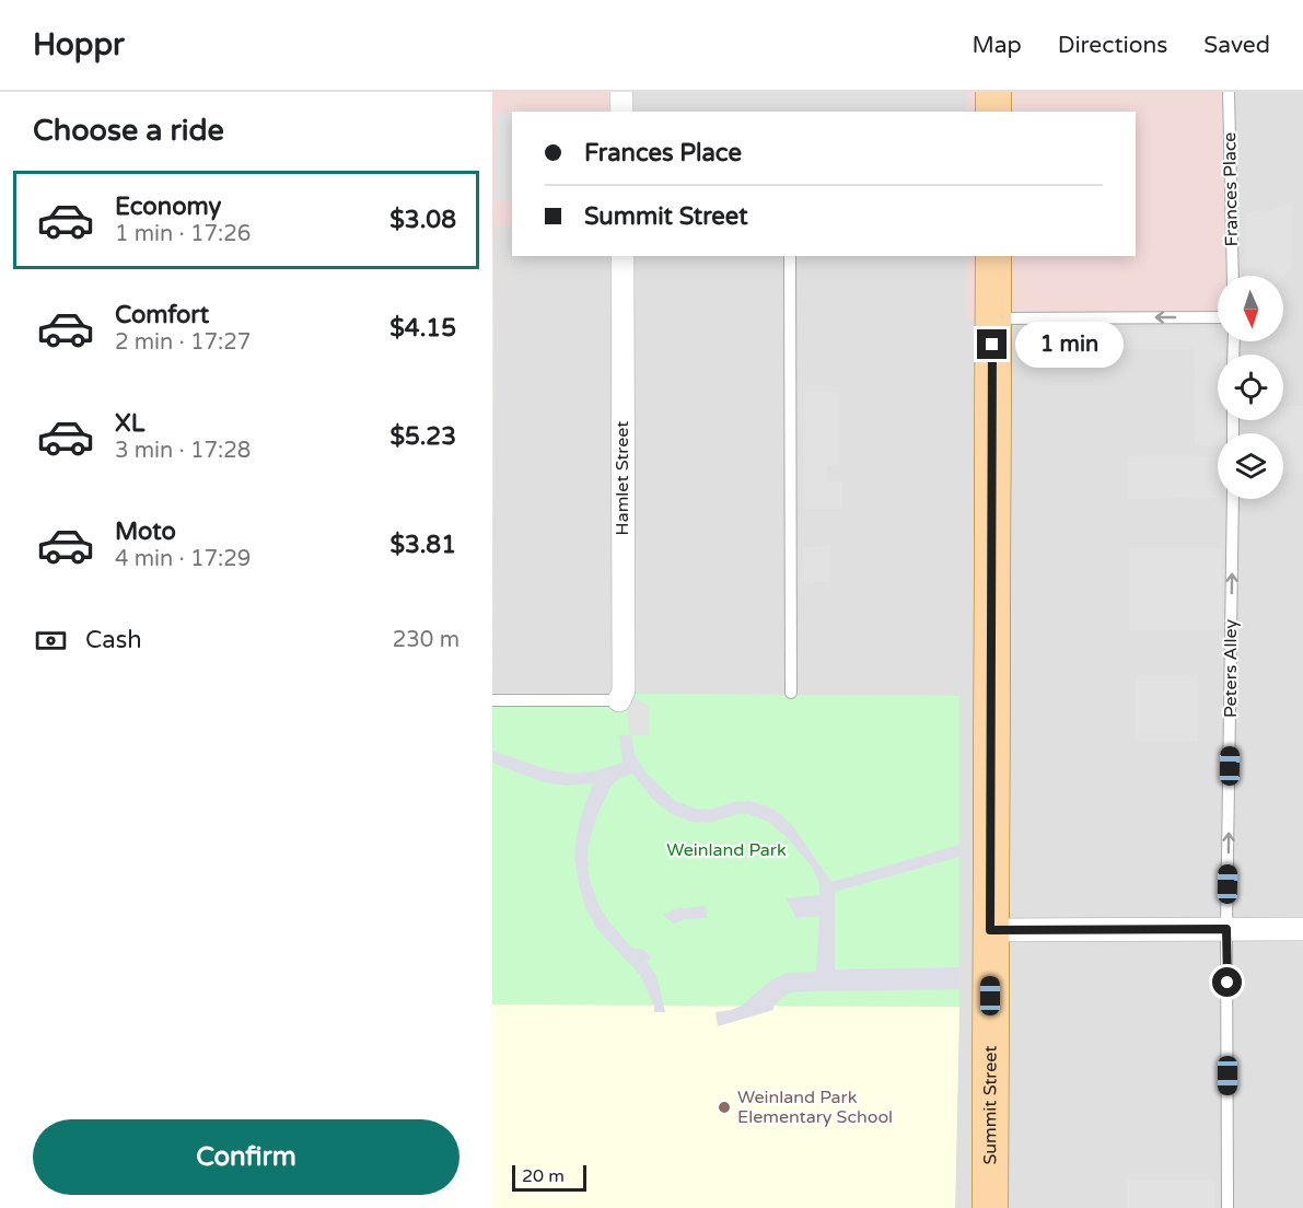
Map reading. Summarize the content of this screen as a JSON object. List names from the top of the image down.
{
  "streets": {
    "main road": ["Summit Street"],
    "street": ["Hamlet Street"],
    "lane": ["Frances Place", "Peters Alley"]
  },
  "one_way": ["Peters Alley"],
  "parks": ["Weinland Park"],
  "places": ["Weinland Park Elementary School"],
  "scale_bar": "20 m",
  "north": "bottom",
  "page": {
    "header": "Hoppr",
    "nav": ["Map", "Directions", "Saved"],
    "heading": "Choose a ride",
    "banner": ["Frances Place", "Summit Street"],
    "list": [
      {
        "name": "Economy",
        "note": "1 min · 17:26",
        "value": "$3.08"
      },
      {
        "name": "Comfort",
        "note": "2 min · 17:27",
        "value": "$4.15"
      },
      {
        "name": "XL",
        "note": "3 min · 17:28",
        "value": "$5.23"
      },
      {
        "name": "Moto",
        "note": "4 min · 17:29",
        "value": "$3.81"
      }
    ],
    "bubble": "1 min",
    "pay": ["Cash", "230 m"],
    "buttons": "Confirm",
    "scale": "20 m"
  }
}
